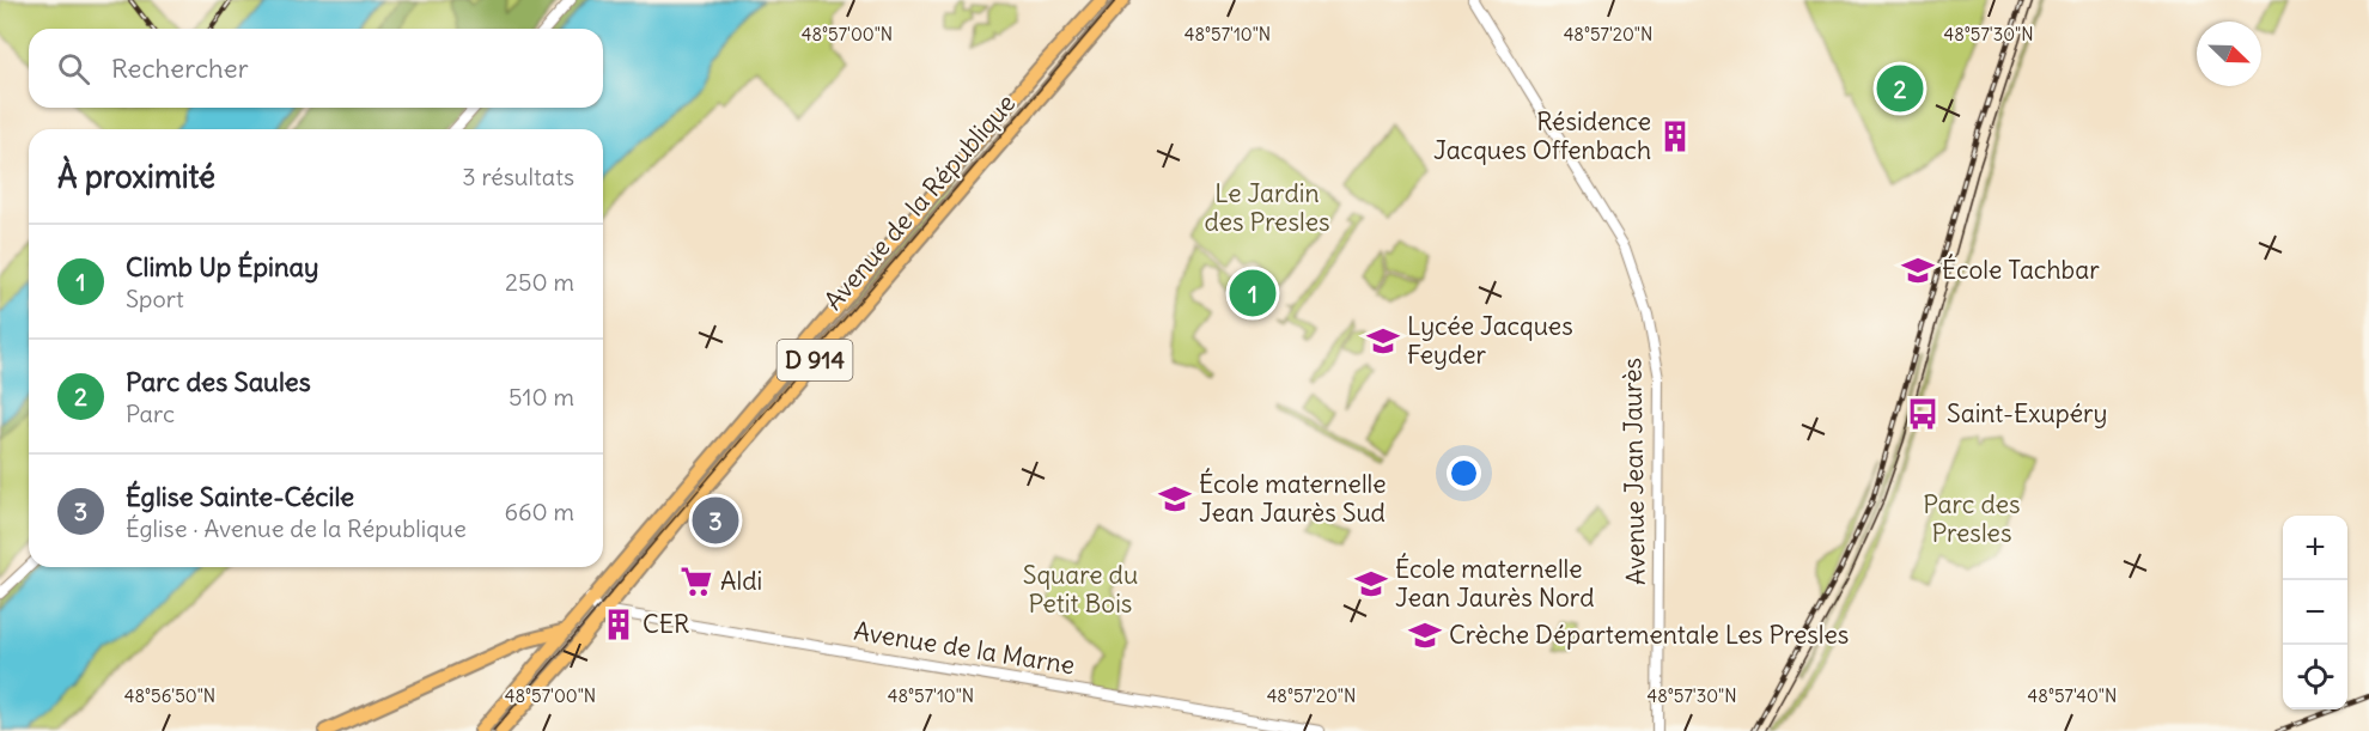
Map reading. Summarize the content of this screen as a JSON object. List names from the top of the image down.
{
  "streets": {
    "main road": ["Avenue de la République", "D 914"],
    "street": ["Avenue Jean Jaurès", "Avenue de la Marne"]
  },
  "crossings": [
    ["Avenue de la République", "Avenue de la Marne"]
  ],
  "parks": ["Le Jardin des Presles", "Parc des Presles", "Square du Petit Bois"],
  "places": {
    "building": ["Résidence Jacques Offenbach", "CER"],
    "school or university": [
      "École Tachbar",
      "Lycée Jacques Feyder",
      "École maternelle Jean Jaurès Sud",
      "École maternelle Jean Jaurès Nord",
      "Crèche Départementale Les Presles"
    ],
    "bus stop": ["Saint-Exupéry"],
    "supermarket": ["Aldi"]
  },
  "north": "bottom right",
  "page": {
    "search": "Rechercher",
    "pins": ["2", "1", "3"],
    "heading": ["À proximité", "3 résultats"],
    "list": [
      {
        "mark": "1",
        "name": "Climb Up Épinay",
        "note": "Sport",
        "value": "250 m"
      },
      {
        "mark": "2",
        "name": "Parc des Saules",
        "note": "Parc",
        "value": "510 m"
      },
      {
        "mark": "3",
        "name": "Église Sainte-Cécile",
        "note": "Église · Avenue de la République",
        "value": "660 m"
      }
    ],
    "map_buttons": ["+", "−"]
  },
  "coordinates": [
    "48°57'00\"N",
    "48°57'10\"N",
    "48°57'20\"N",
    "48°57'30\"N",
    "48°56'50\"N",
    "48°57'40\"N"
  ]
}
